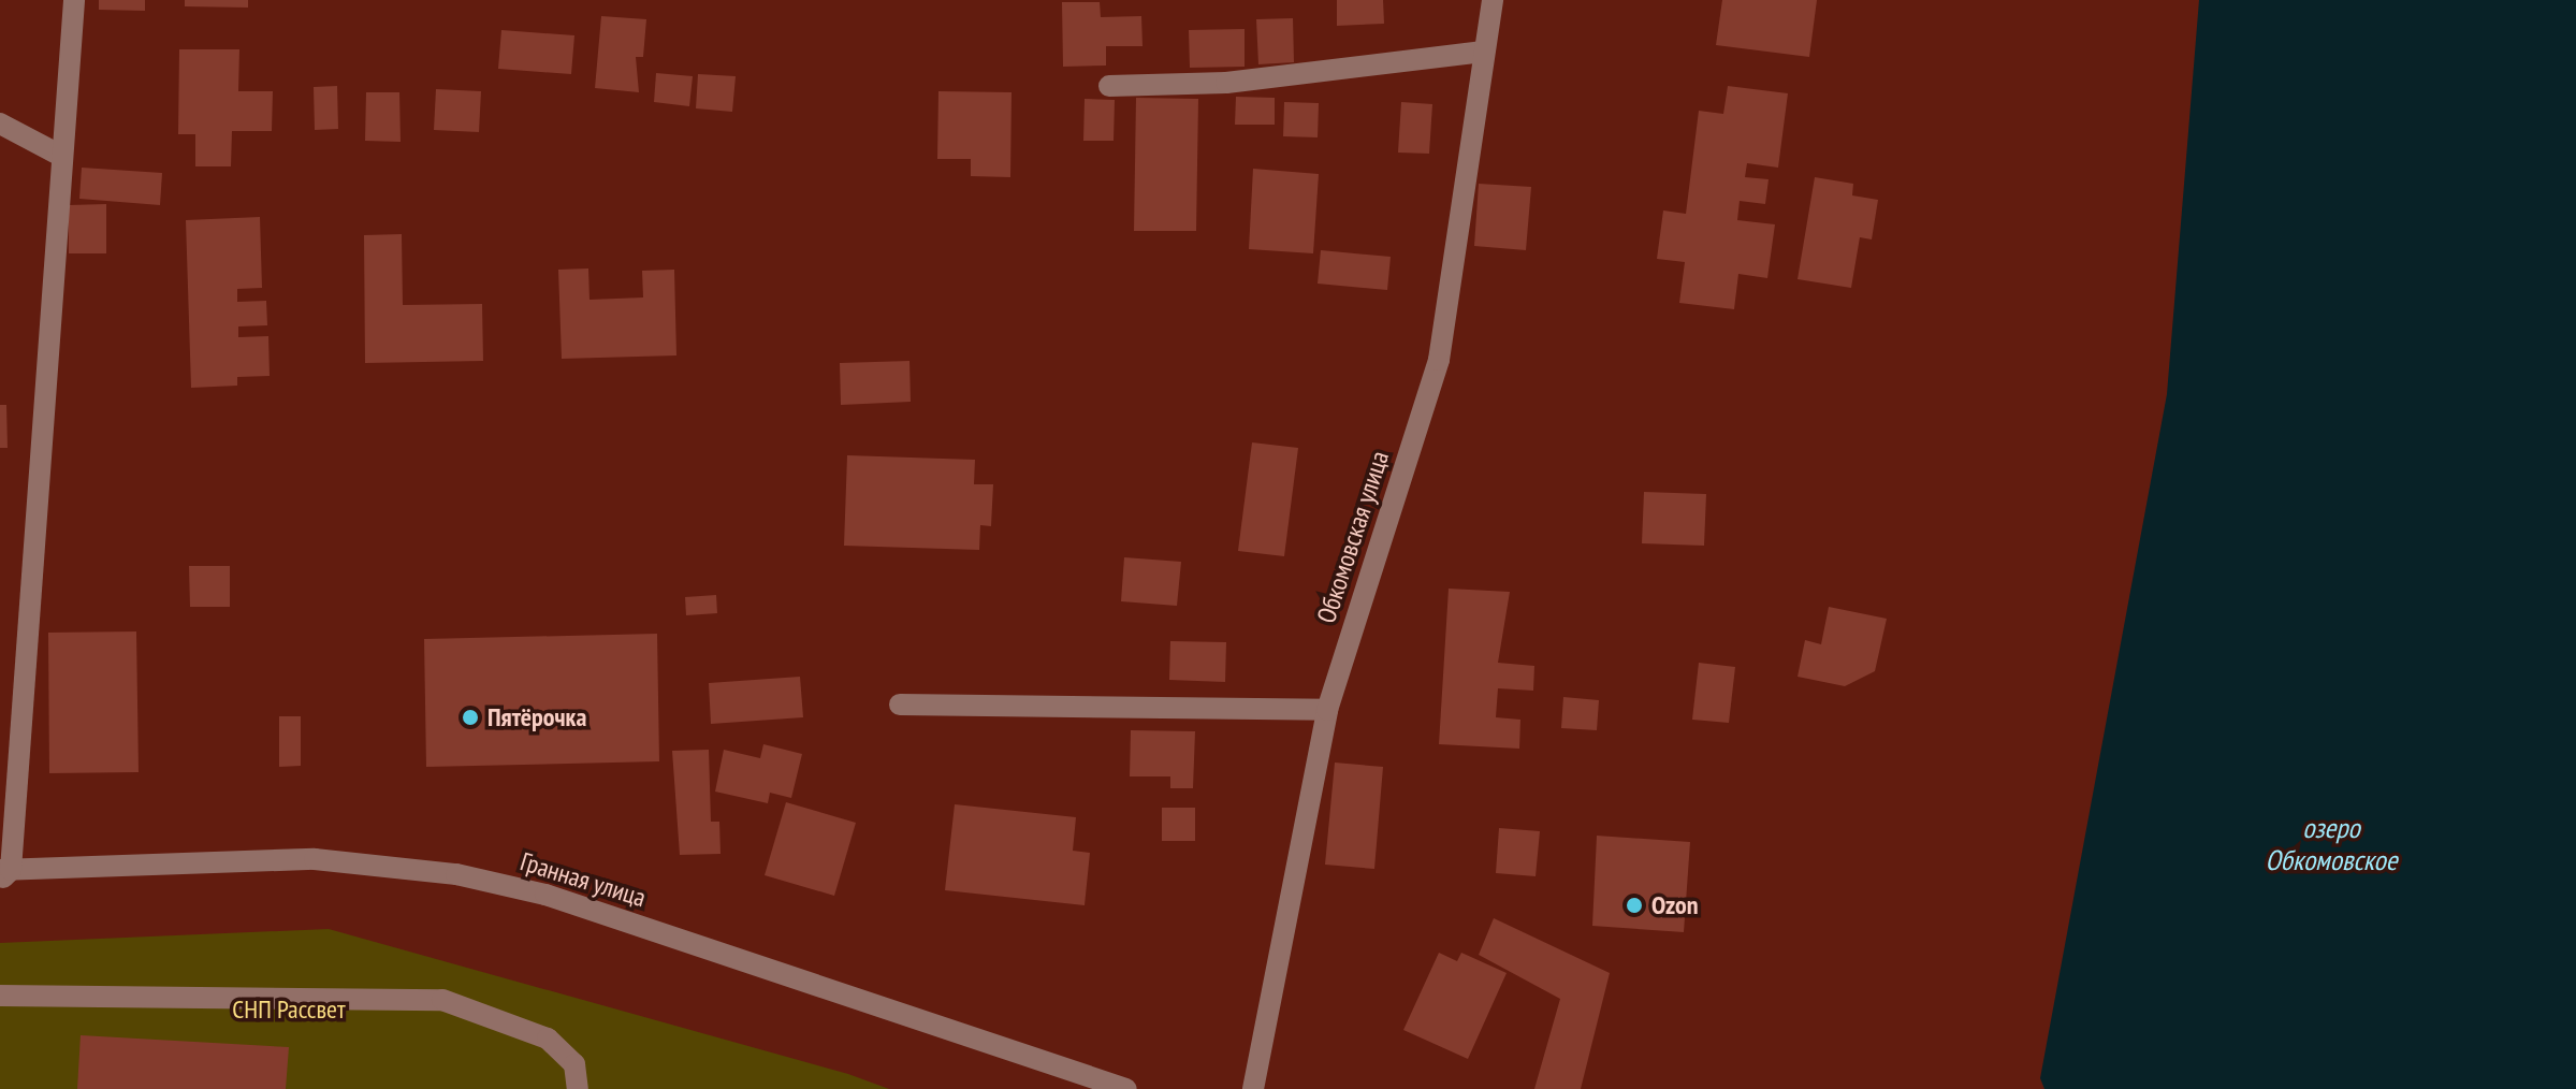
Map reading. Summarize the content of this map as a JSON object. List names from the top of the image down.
{
  "streets": {
    "street": ["Обкомовская улица", "Гранная улица"]
  },
  "water": ["озеро Обкомовское"],
  "parks": ["СНП Рассвет"],
  "places": ["Пятёрочка", "Ozon"]
}
